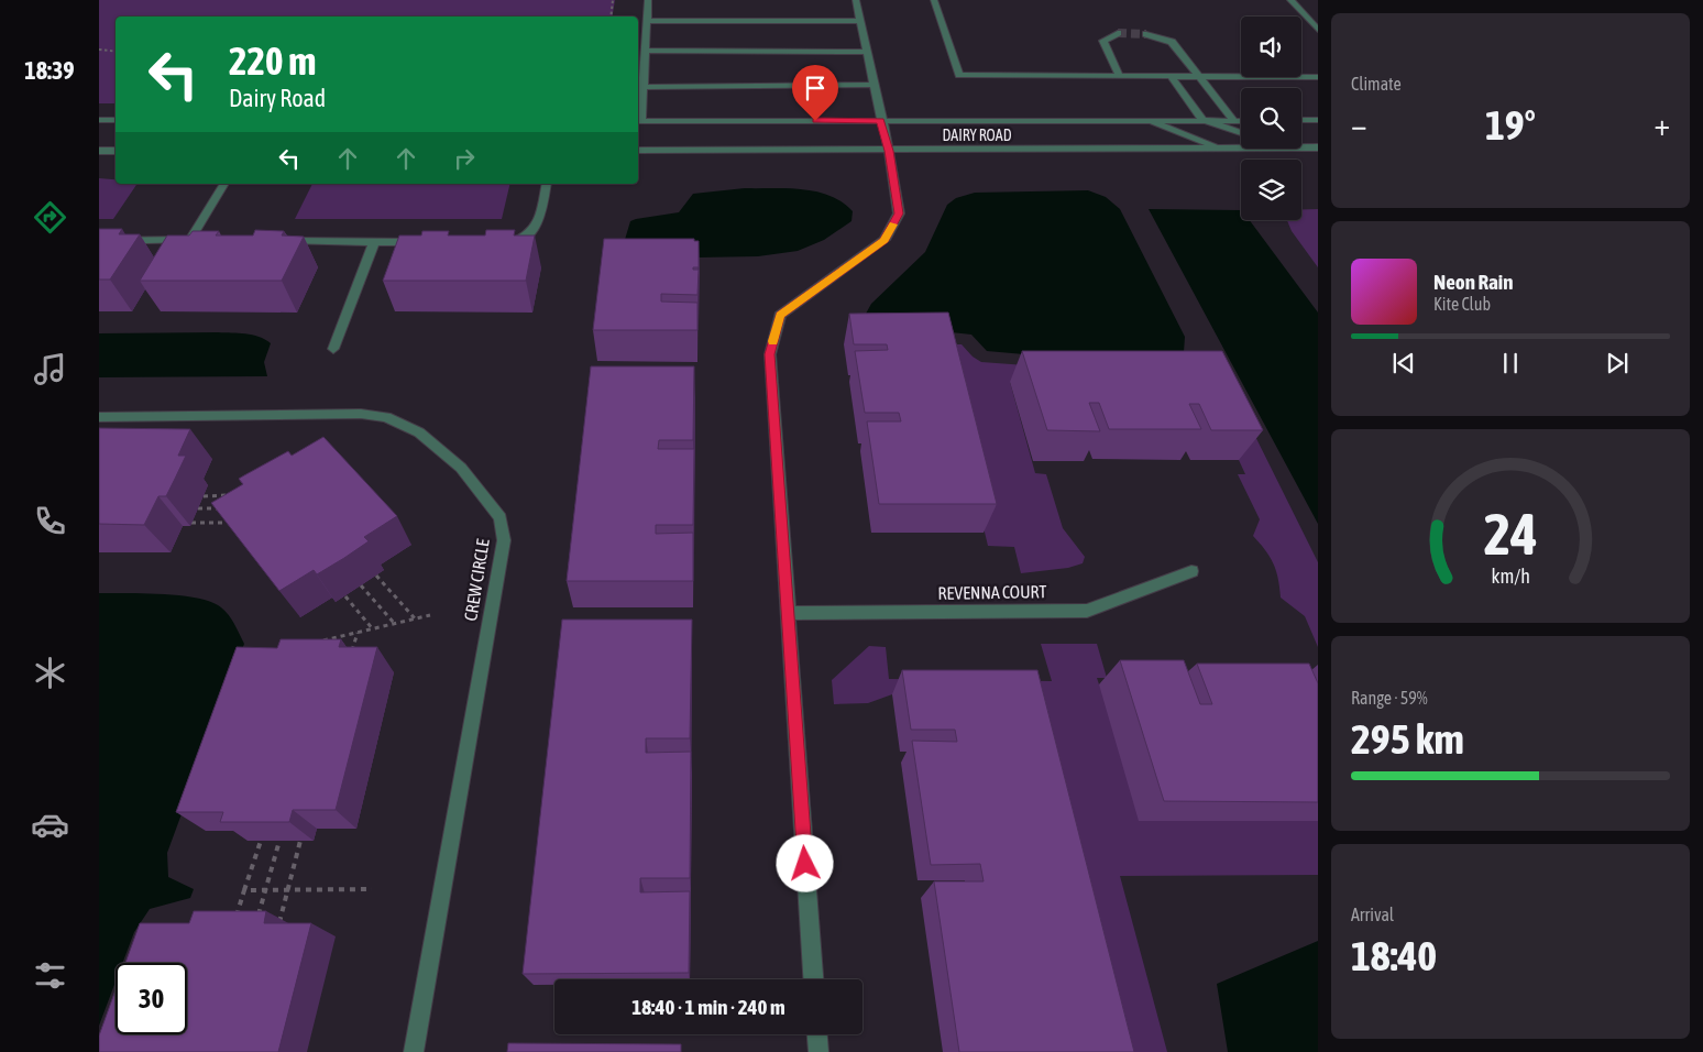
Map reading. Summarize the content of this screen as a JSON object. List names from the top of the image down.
{
  "streets": {
    "street": ["DAIRY ROAD", "CREW CIRCLE", "REVENNA COURT"]
  },
  "page": {
    "tabs": "18:39",
    "tile": [
      "Climate",
      ["Range · 59%", "295 km"],
      ["Arrival", "18:40"]
    ],
    "turn": ["220 m", "Dairy Road"],
    "heat": ["−", "19°", "+"],
    "song": ["Neon Rain", "Kite Club"],
    "limit": "30",
    "trip": "18:40 · 1 min · 240 m",
    "gauge": ["24", "km/h"]
  }
}
